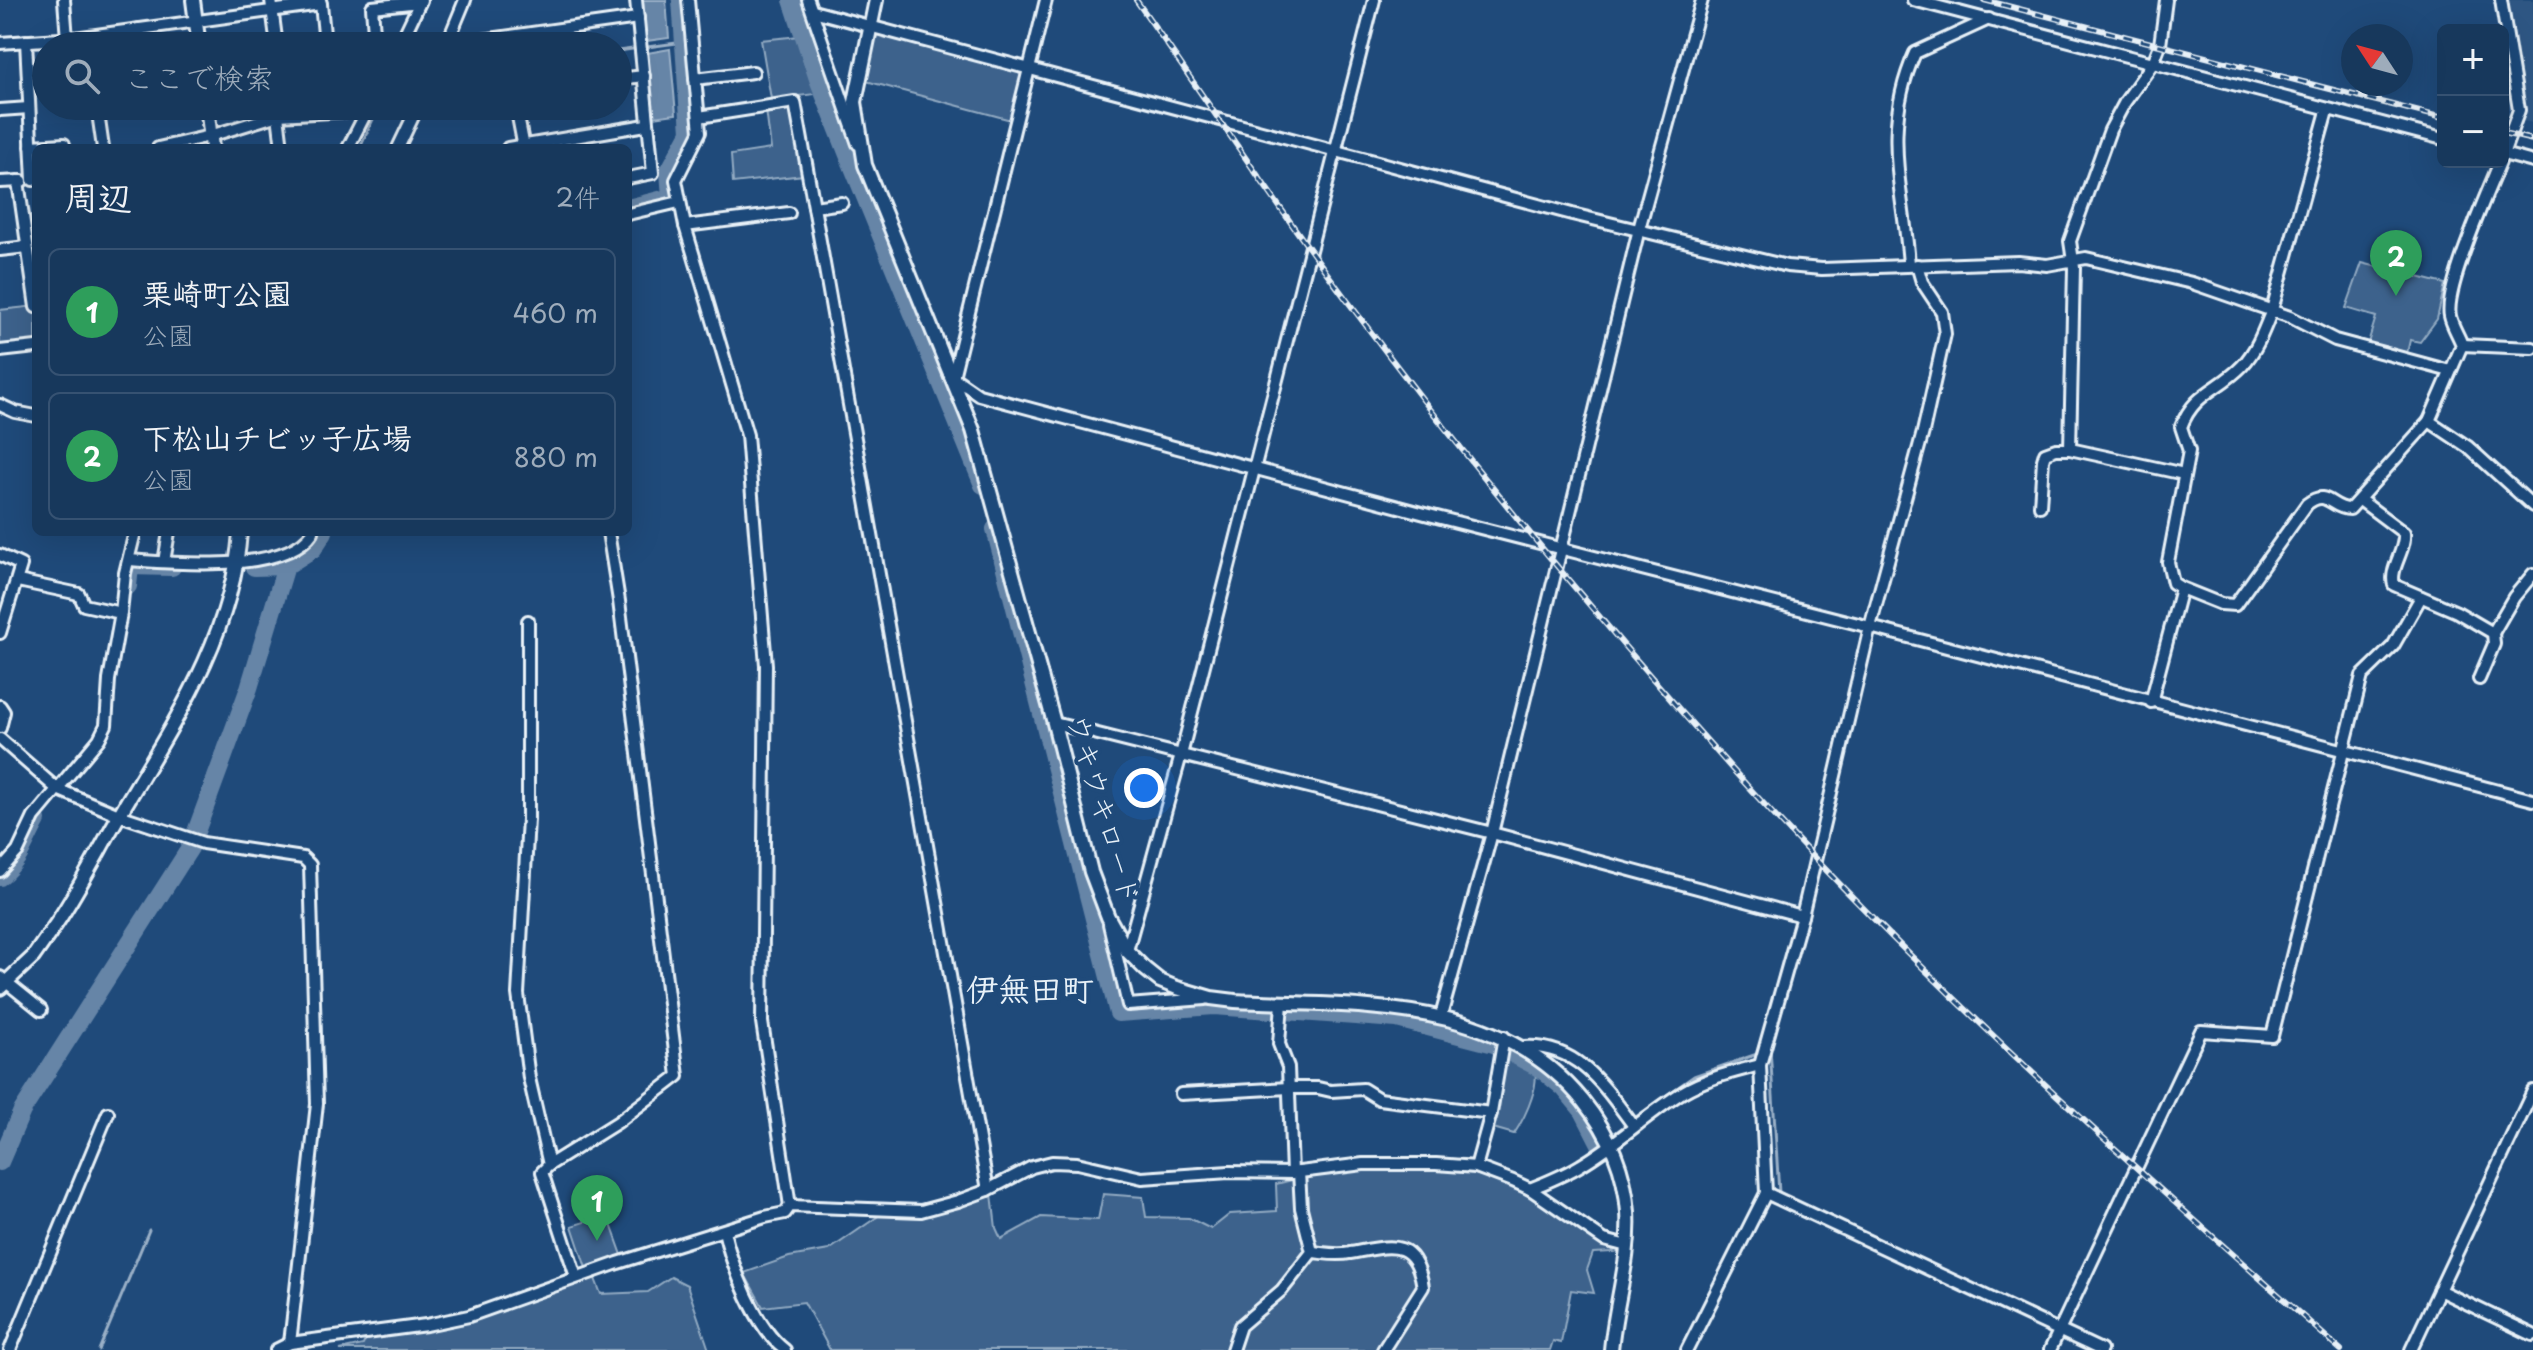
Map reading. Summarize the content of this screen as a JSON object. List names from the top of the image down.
{
  "streets": {
    "street": ["ウキウキロード"]
  },
  "districts": ["伊無田町"],
  "north": "top left",
  "page": {
    "map_buttons": ["+", "−"],
    "search": "ここで検索",
    "heading": ["周辺", "2件"],
    "pins": ["2", "1"],
    "list": [
      {
        "mark": "1",
        "name": "栗崎町公園",
        "note": "公園",
        "value": "460 m"
      },
      {
        "mark": "2",
        "name": "下松山チビッ子広場",
        "note": "公園",
        "value": "880 m"
      }
    ]
  }
}
